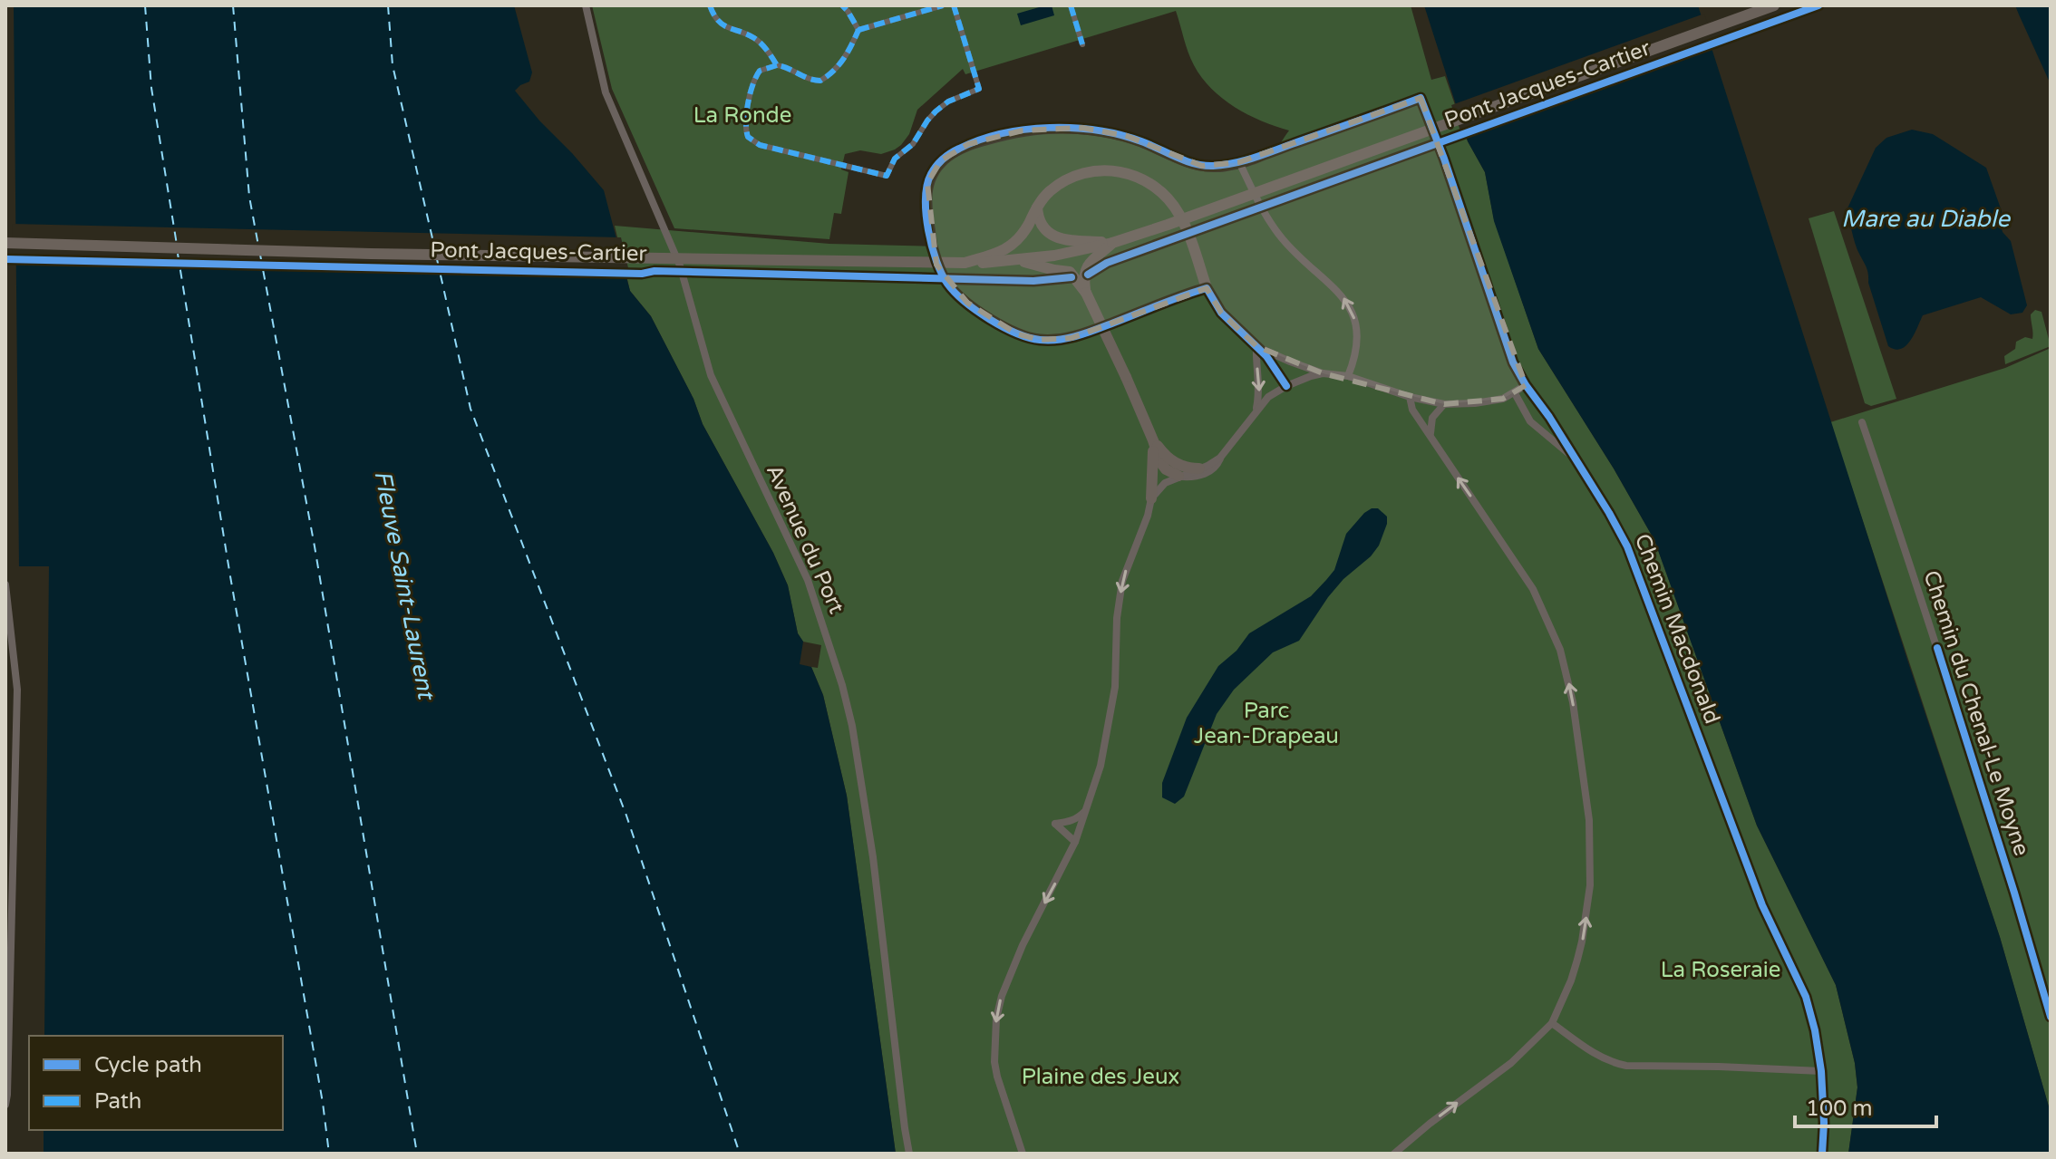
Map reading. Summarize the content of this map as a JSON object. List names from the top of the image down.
{
  "streets": {
    "main road": ["Pont Jacques-Cartier"],
    "street": ["Avenue du Port", "Chemin Macdonald", "Chemin du Chenal-Le Moyne"]
  },
  "water": ["Mare au Diable", "Fleuve Saint-Laurent"],
  "parks": [
    "La Ronde",
    "Parc Jean-Drapeau",
    "La Roseraie",
    "Plaine des Jeux"
  ],
  "legend": ["Cycle path", "Path"],
  "scale_bar": "100 m"
}
